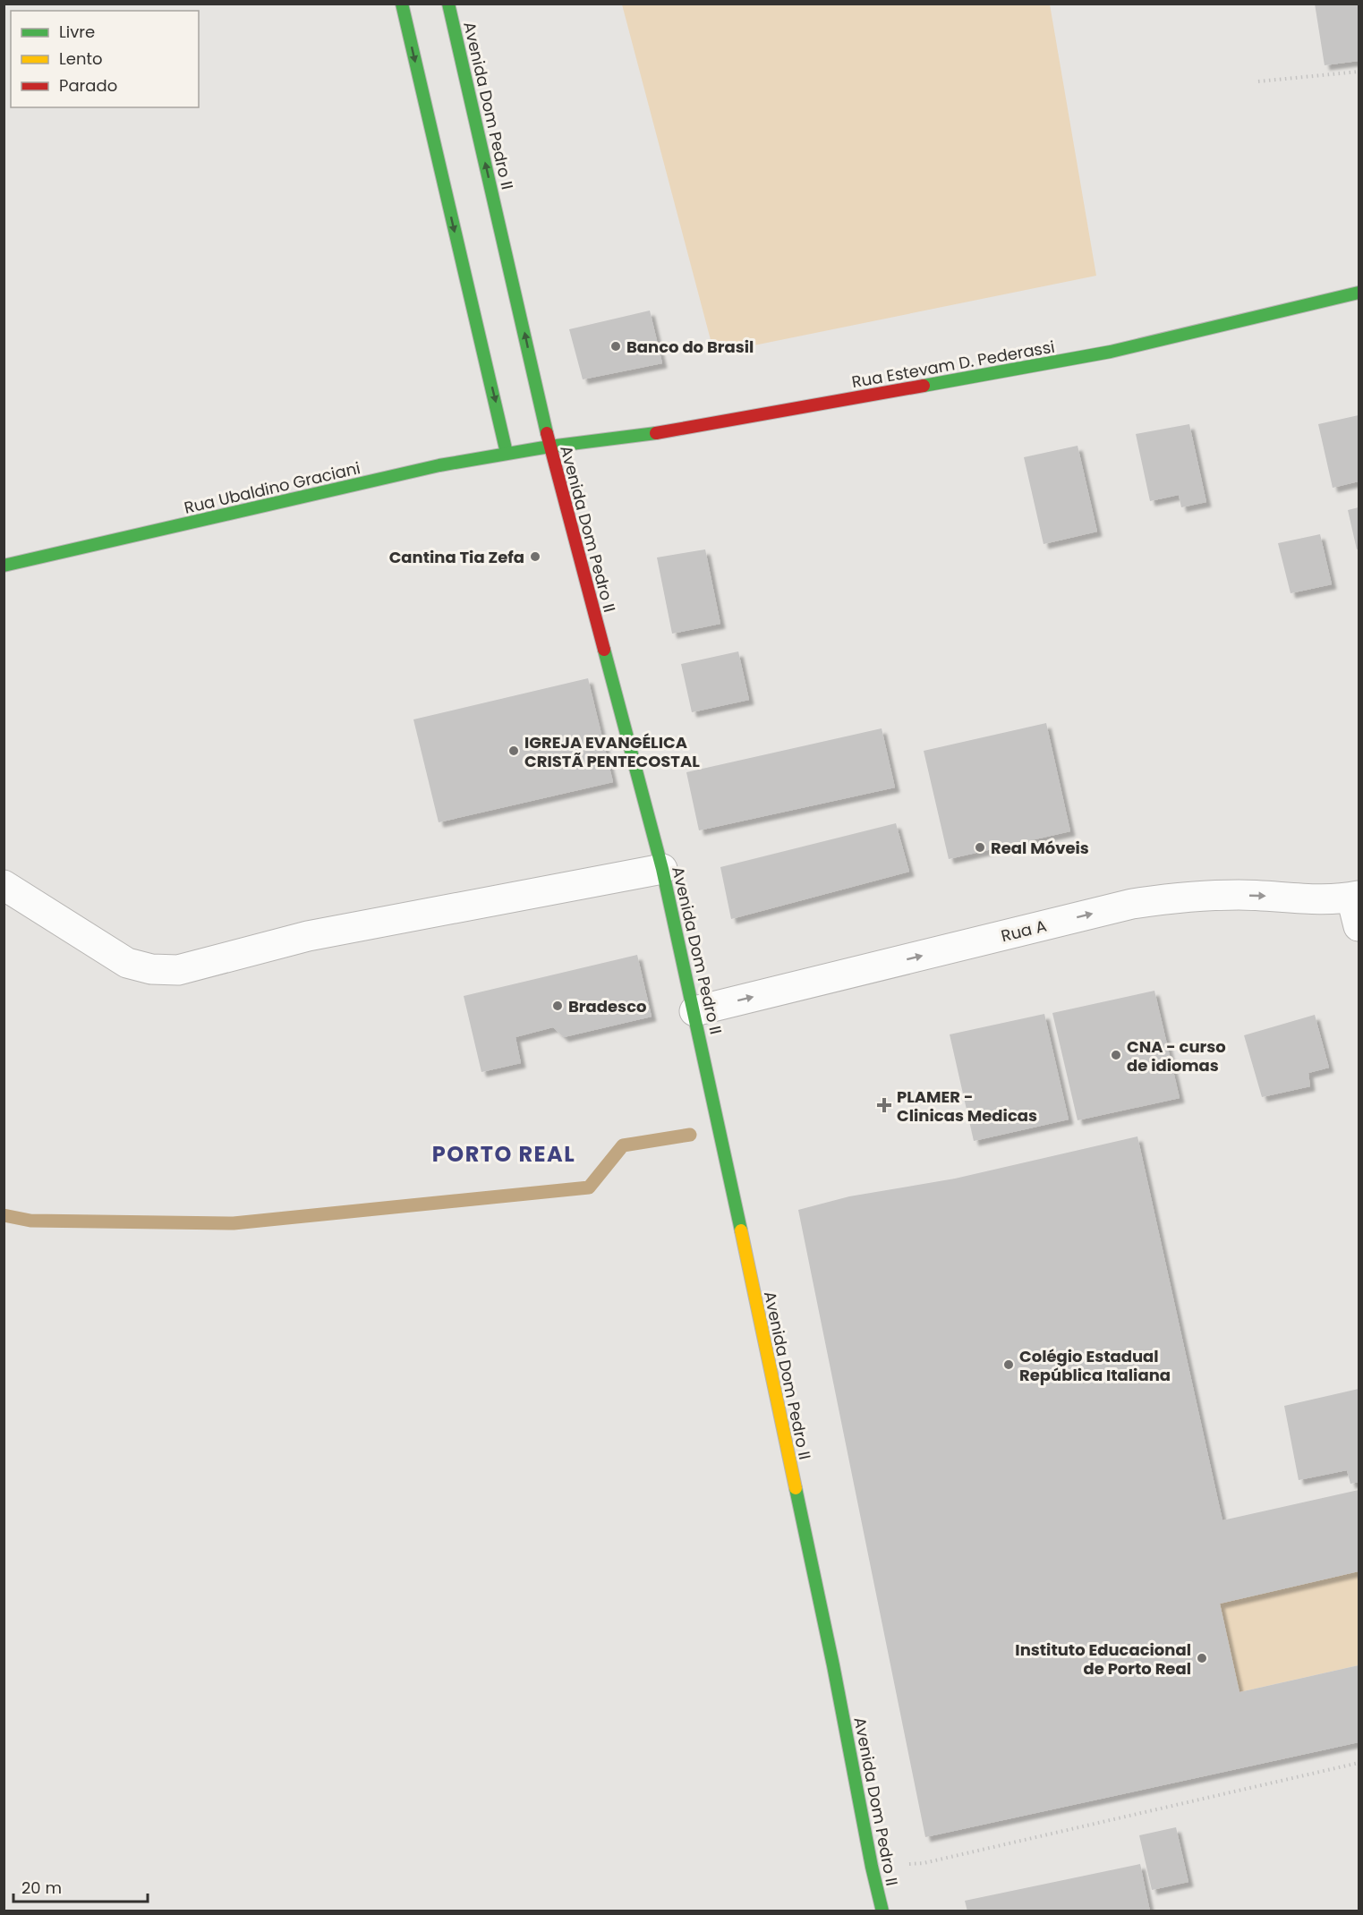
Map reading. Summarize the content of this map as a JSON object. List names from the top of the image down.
{
  "streets": {
    "main road": ["Avenida Dom Pedro II", "Rua Estevam D. Pederassi", "Rua Ubaldino Graciani"],
    "street": ["Rua A"]
  },
  "crossings": [
    ["Avenida Dom Pedro II", "Rua Estevam D. Pederassi"],
    ["Avenida Dom Pedro II", "Rua Ubaldino Graciani"],
    ["Avenida Dom Pedro II", "Rua A"],
    ["Rua Estevam D. Pederassi", "Rua Ubaldino Graciani"]
  ],
  "one_way": ["Rua A"],
  "districts": ["PORTO REAL"],
  "places": {
    "other": [
      "Banco do Brasil",
      "Cantina Tia Zefa",
      "IGREJA EVANGÉLICA CRISTÃ PENTECOSTAL",
      "Real Móveis",
      "Bradesco",
      "CNA - curso de idiomas",
      "Colégio Estadual República Italiana",
      "Instituto Educacional de Porto Real"
    ],
    "health": ["PLAMER - Clinicas Medicas"]
  },
  "legend": ["Livre", "Lento", "Parado"],
  "scale_bar": "20 m"
}
